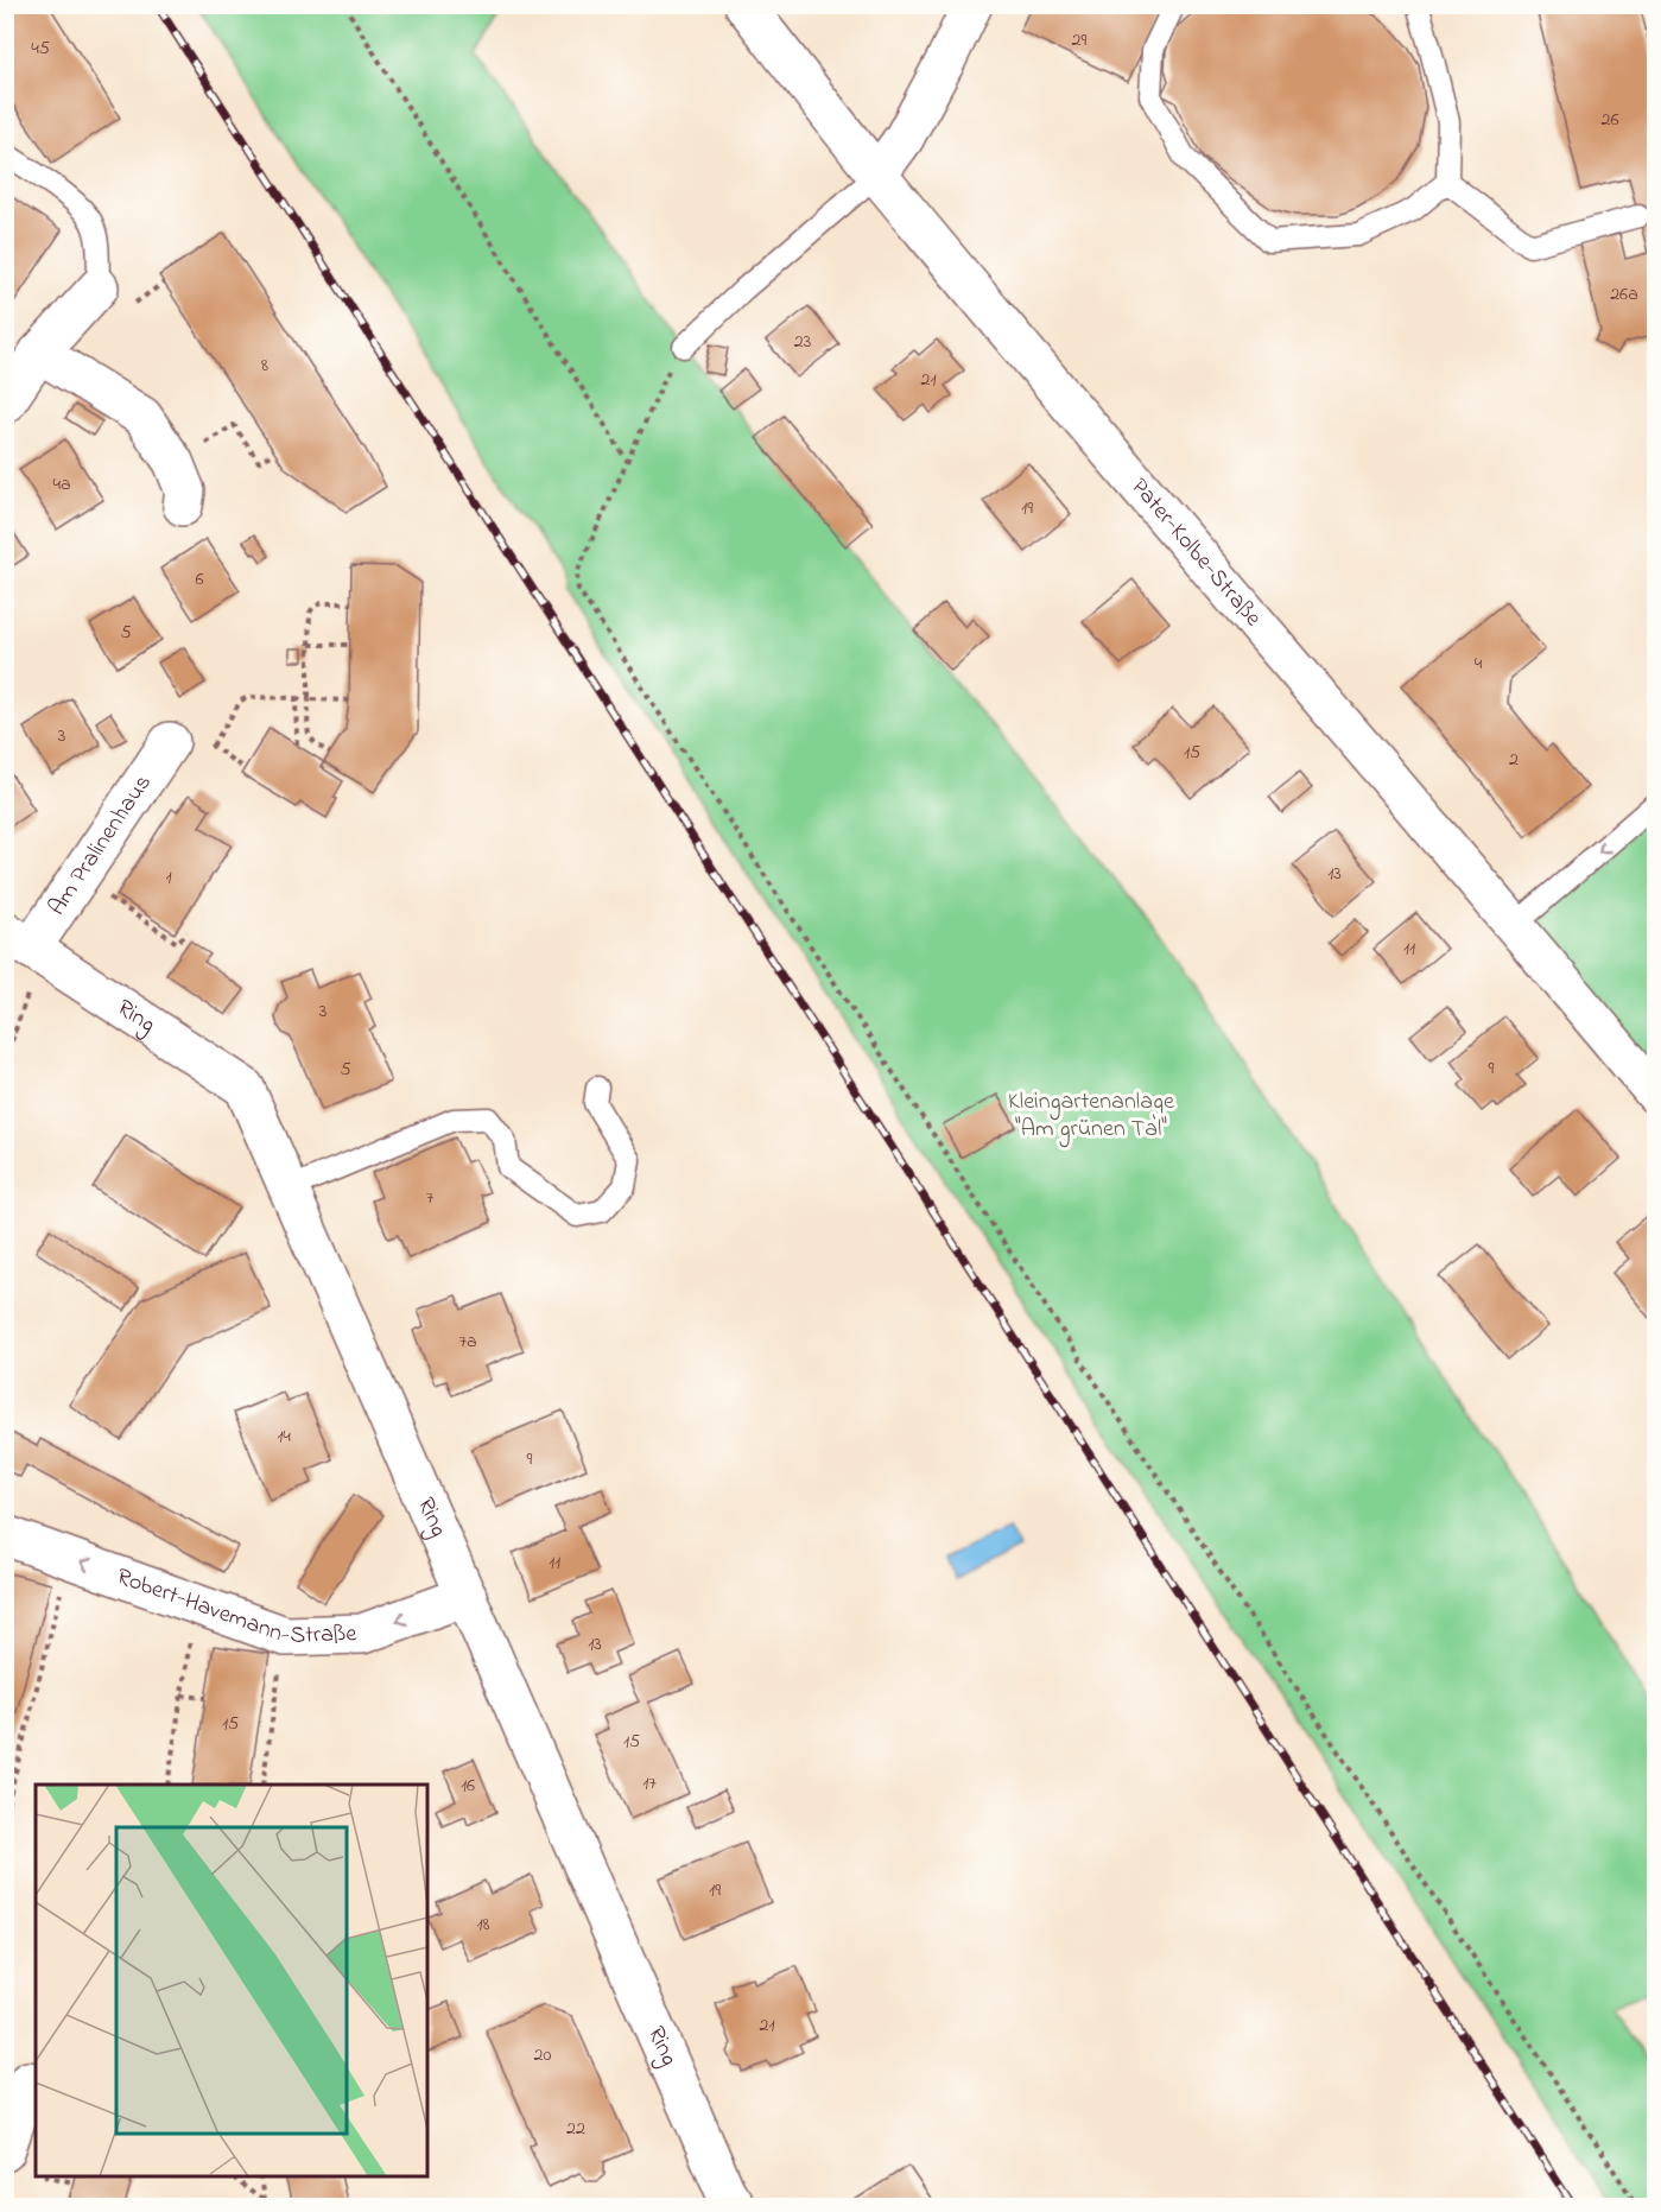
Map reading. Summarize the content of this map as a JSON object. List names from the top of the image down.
{
  "streets": {
    "street": [
      "Pater-Kolbe-Straße",
      "Am Pralinenhaus",
      "Ring",
      "Robert-Havemann-Straße"
    ]
  },
  "crossings": [
    ["Am Pralinenhaus", "Ring"],
    ["Ring", "Robert-Havemann-Straße"]
  ],
  "one_way": ["Robert-Havemann-Straße"],
  "parks": ["Kleingartenanlage \"Am grünen Tal\""],
  "house_numbers": [
    "29",
    "45",
    "26",
    "26a",
    "23",
    "8",
    "21",
    "4a",
    "19",
    "6",
    "5",
    "4",
    "3",
    "15",
    "2",
    "13",
    "1",
    "11",
    "3",
    "9",
    "5",
    "7",
    "7a",
    "14",
    "9",
    "11",
    "13",
    "15",
    "15",
    "17",
    "16",
    "19",
    "18",
    "21",
    "20",
    "22"
  ]
}
